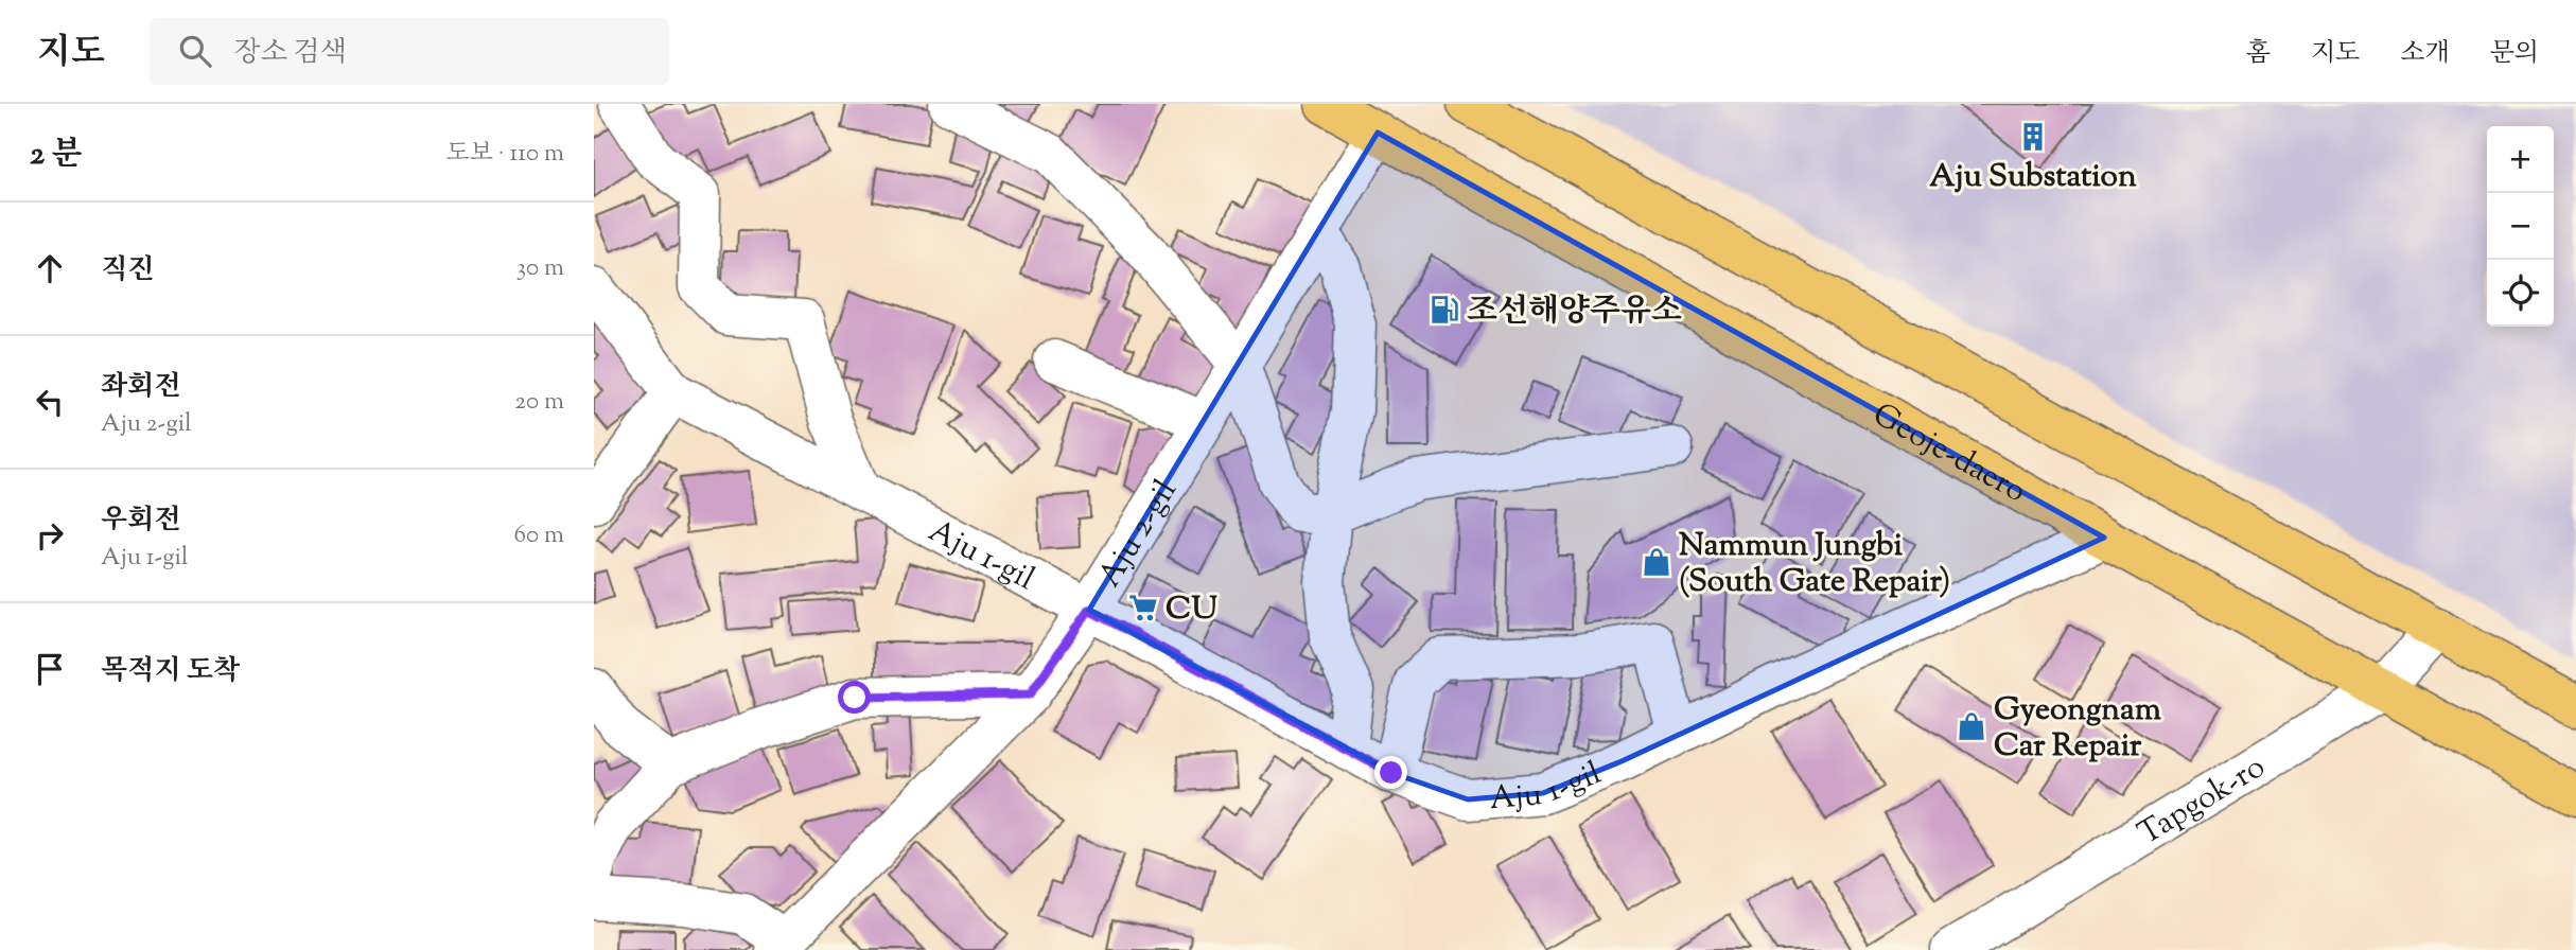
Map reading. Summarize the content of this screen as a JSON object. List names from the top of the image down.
{
  "streets": {
    "highway": ["Geoje-daero"],
    "street": ["Aju 2-gil", "Aju 1-gil", "Tapgok-ro"]
  },
  "crossings": [
    ["Geoje-daero", "Aju 2-gil"],
    ["Geoje-daero", "Aju 1-gil"],
    ["Geoje-daero", "Tapgok-ro"],
    ["Aju 2-gil", "Aju 1-gil"]
  ],
  "places": {
    "building": ["Aju Substation"],
    "fuel station": ["조선해양주유소"],
    "shop": ["Nammun Jungbi (South Gate Repair)", "Gyeongnam Car Repair"],
    "supermarket": ["CU"]
  },
  "page": {
    "header": "지도",
    "search": "장소 검색",
    "nav": [
      "홈",
      "지도",
      "소개",
      "문의"
    ],
    "heading": ["2 분", "도보 · 110 m"],
    "map_buttons": ["+", "−"],
    "list": [
      ["직진", "30 m"],
      ["좌회전", "Aju 2-gil", "20 m"],
      ["우회전", "Aju 1-gil", "60 m"],
      "목적지 도착"
    ]
  }
}
